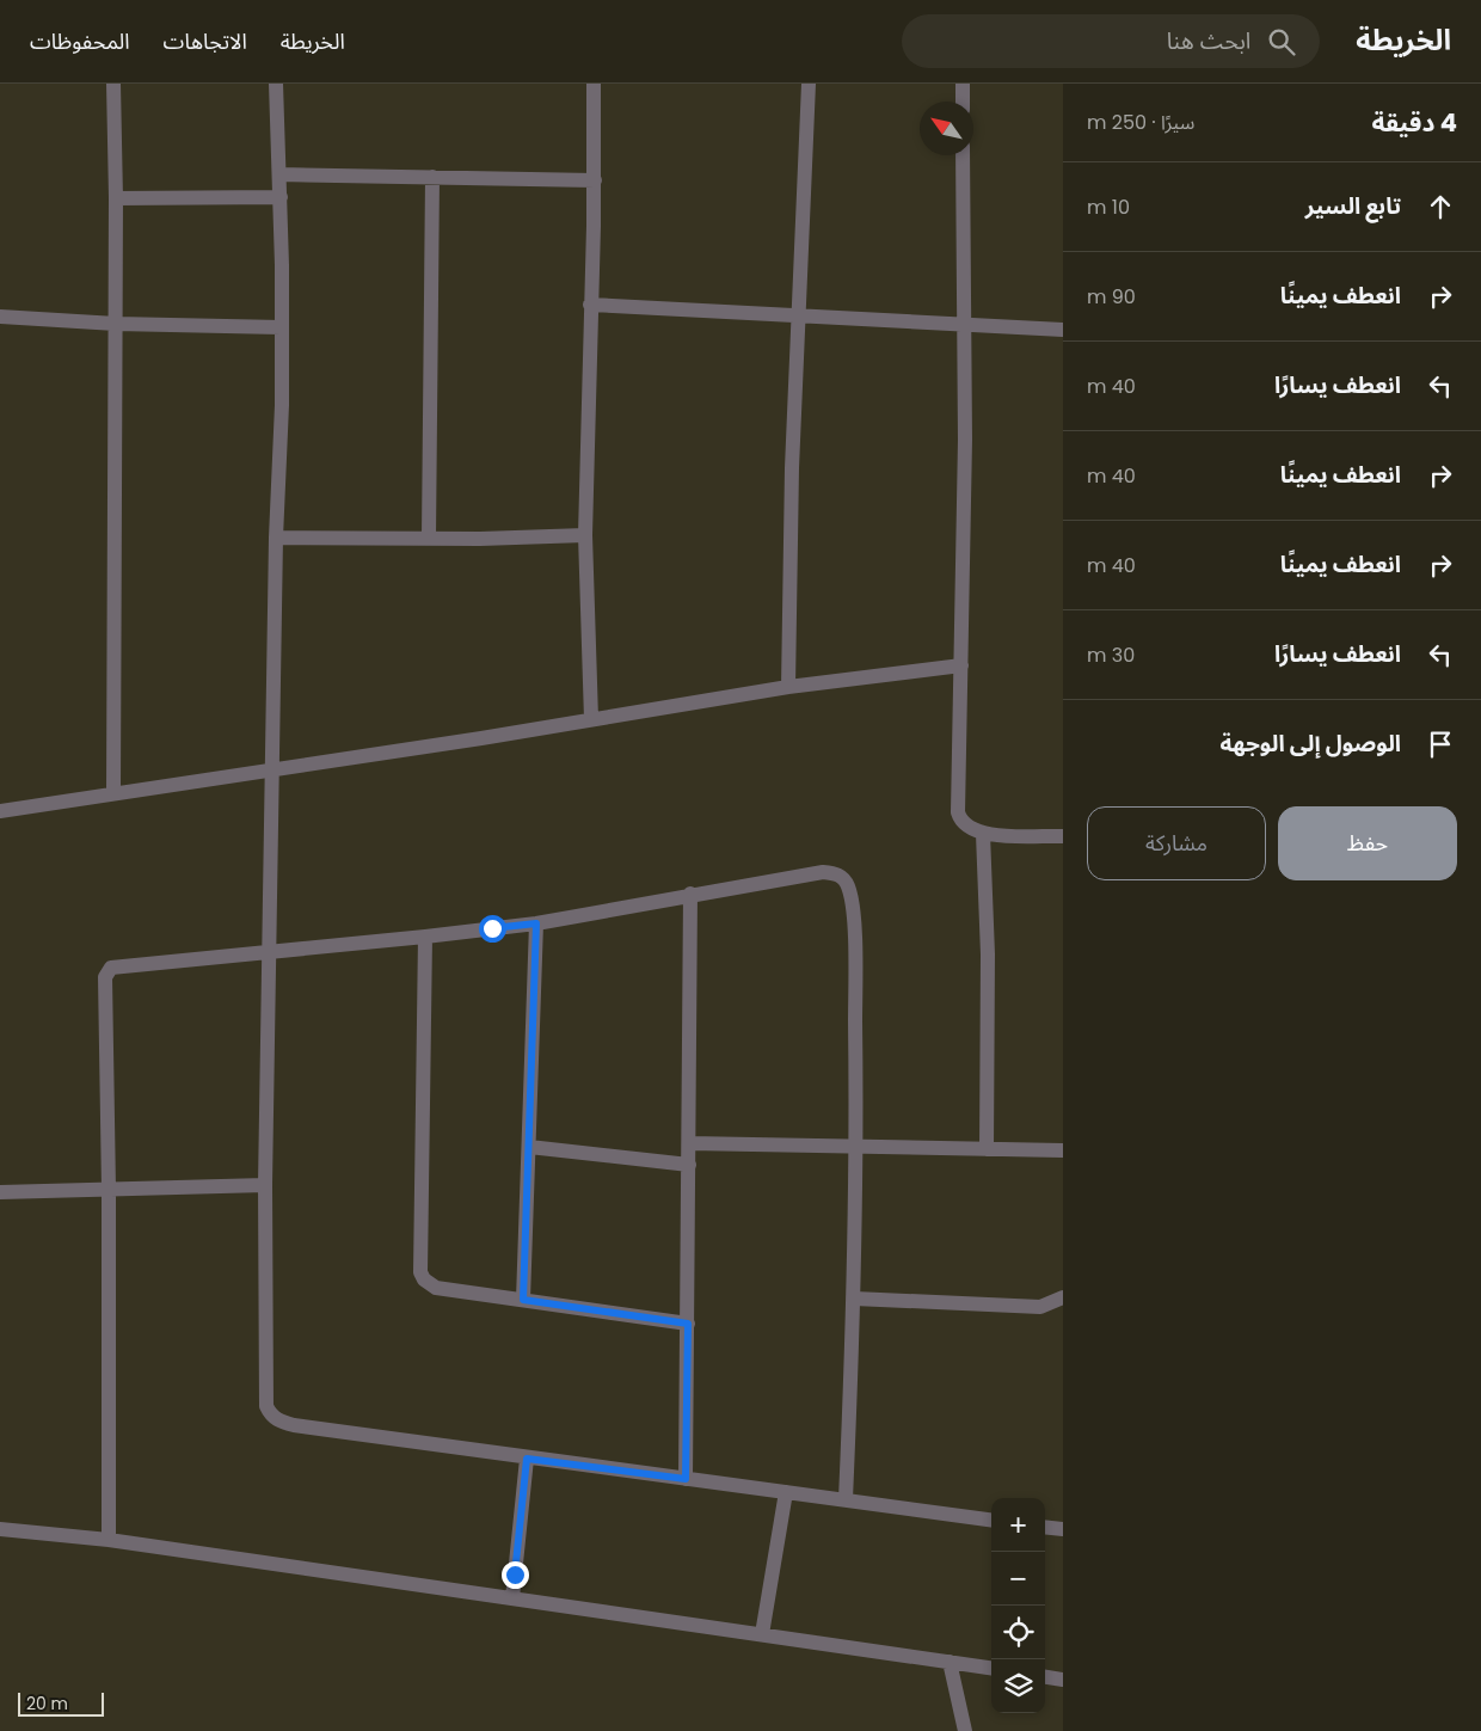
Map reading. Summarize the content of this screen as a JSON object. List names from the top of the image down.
{
  "scale_bar": "20 m",
  "north": "top left",
  "page": {
    "header": "الخريطة",
    "search": "ابحث هنا",
    "nav": ["الخريطة", "الاتجاهات", "المحفوظات"],
    "heading": ["4 دقيقة", "سيرًا · 250 m"],
    "list": [
      ["تابع السير", "10 m"],
      ["انعطف يمينًا", "90 m"],
      ["انعطف يسارًا", "40 m"],
      ["انعطف يمينًا", "40 m"],
      ["انعطف يمينًا", "40 m"],
      ["انعطف يسارًا", "30 m"],
      "الوصول إلى الوجهة"
    ],
    "buttons": ["حفظ", "مشاركة"],
    "map_buttons": ["+", "−"],
    "scale": "20 m"
  }
}
